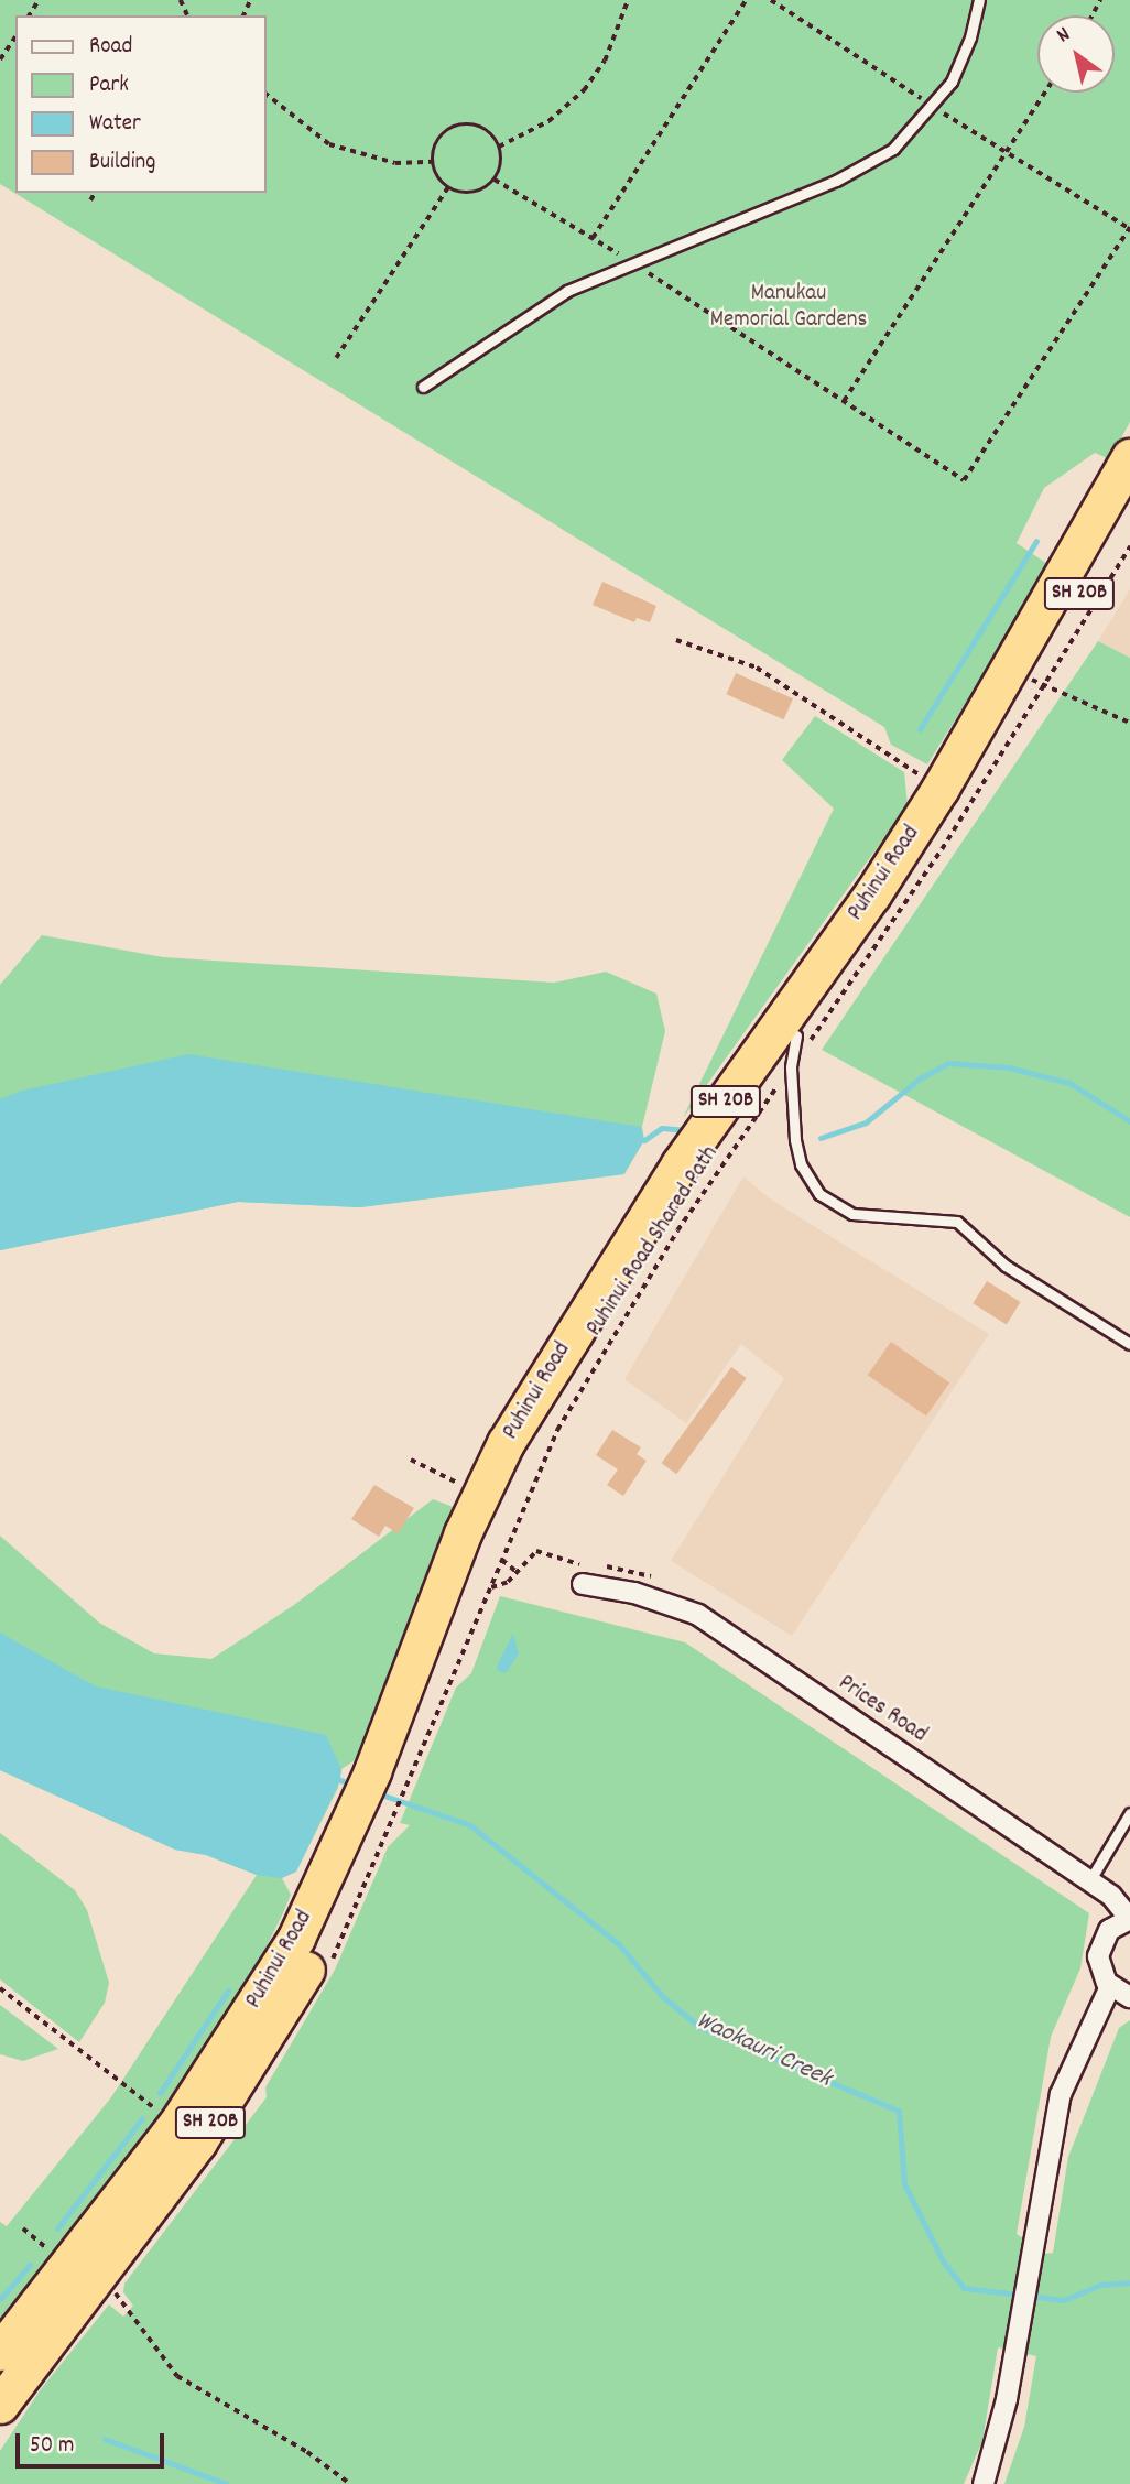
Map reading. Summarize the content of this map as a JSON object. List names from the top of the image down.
{
  "streets": {
    "highway": ["SH 20B", "Puhinui Road"],
    "street": ["Prices Road"],
    "path": ["Puhinui Road Shared Path"]
  },
  "crossings": [
    ["Puhinui Road", "Puhinui Road Shared Path"]
  ],
  "water": ["Waokauri Creek"],
  "parks": ["Manukau Memorial Gardens"],
  "legend": [
    "Road",
    "Park",
    "Water",
    "Building"
  ],
  "scale_bar": "50 m",
  "north": "top left"
}
